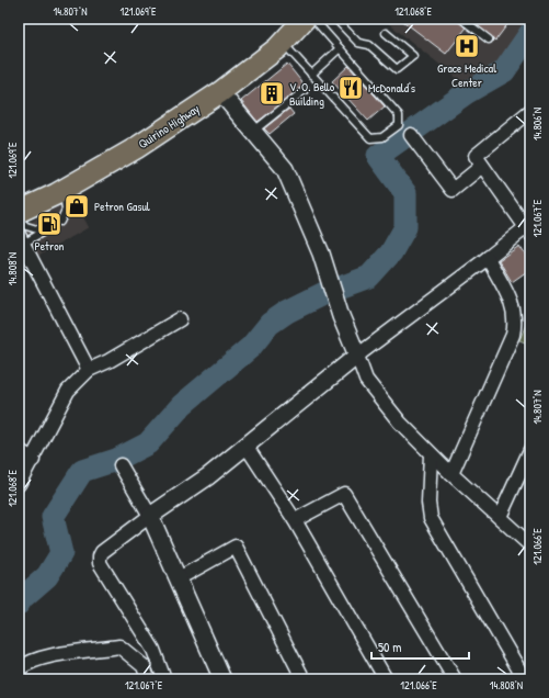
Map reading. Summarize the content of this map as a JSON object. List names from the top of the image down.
{
  "streets": {
    "main road": ["Quirino Highway"]
  },
  "places": {
    "hospital": ["Grace Medical Center"],
    "restaurant": ["McDonald's"],
    "building": ["V. O. Bello Building"],
    "shop": ["Petron Gasul"],
    "fuel station": ["Petron"]
  },
  "scale_bar": "50 m",
  "coordinates": [
    "14.807°N",
    "121.069°E",
    "121.068°E",
    "14.806°N",
    "121.067°E",
    "14.808°N",
    "121.066°E"
  ]
}
